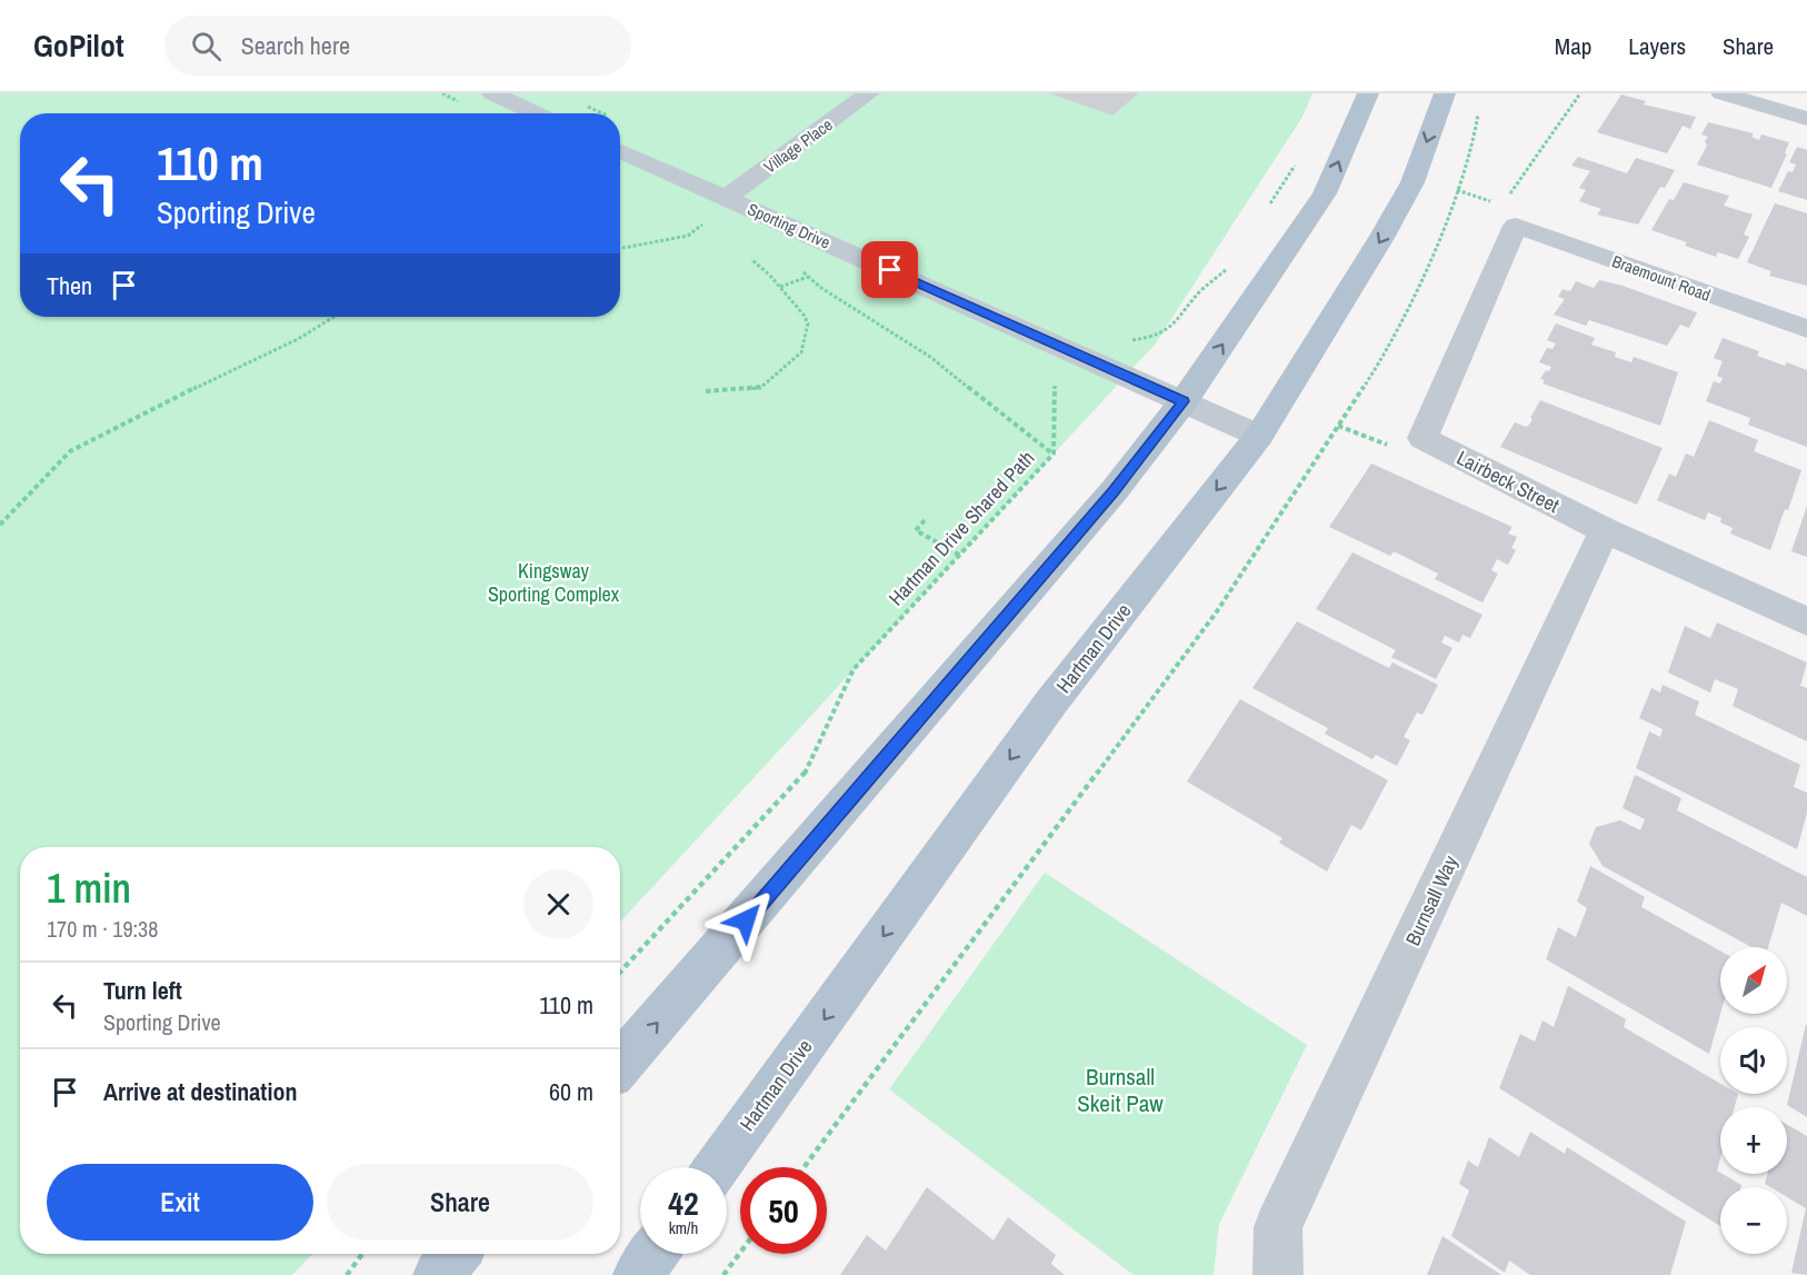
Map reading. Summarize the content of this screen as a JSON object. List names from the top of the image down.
{
  "streets": {
    "main road": ["Hartman Drive"],
    "street": [
      "Village Place",
      "Sporting Drive",
      "Braemount Road",
      "Lairbeck Street",
      "Burnsall Way"
    ],
    "path": ["Hartman Drive Shared Path"]
  },
  "crossings": [
    ["Village Place", "Sporting Drive"],
    ["Sporting Drive", "Hartman Drive Shared Path"],
    ["Sporting Drive", "Hartman Drive"],
    ["Braemount Road", "Lairbeck Street"],
    ["Lairbeck Street", "Burnsall Way"]
  ],
  "parks": ["Kingsway Sporting Complex", "Burnsall Skeit Paw"],
  "north": "top right",
  "page": {
    "header": "GoPilot",
    "search": "Search here",
    "nav": ["Map", "Layers", "Share"],
    "turn": ["110 m", "Sporting Drive"],
    "then": "Then",
    "heading": ["1 min", "170 m · 19:38"],
    "map_buttons": ["+", "−"],
    "list": [
      {
        "name": "Turn left",
        "note": "Sporting Drive",
        "value": "110 m"
      },
      {
        "name": "Arrive at destination",
        "value": "60 m"
      }
    ],
    "buttons": ["Exit", "Share"],
    "speed": "42 km/h",
    "limit": "50"
  }
}
